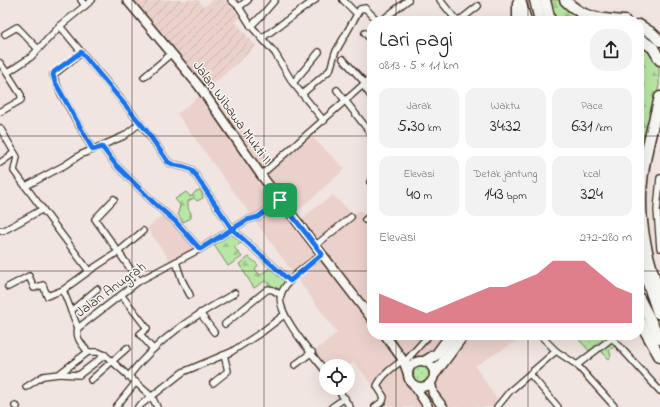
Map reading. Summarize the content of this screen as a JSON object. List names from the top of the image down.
{
  "streets": {
    "main road": ["Jalan Wibawa Mukti II"],
    "street": ["Jalan Anugrah"]
  },
  "crossings": [
    ["Jalan Wibawa Mukti II", "Jalan Anugrah"]
  ],
  "page": {
    "heading": ["Lari pagi", "08:13 · 5 × 1.1 km"],
    "stats": [
      ["Jarak", "5.30 km"],
      ["Waktu", "34:32"],
      ["Pace", "6:31 /km"],
      ["Elevasi", "40 m"],
      ["Detak jantung", "143 bpm"],
      ["kcal", "324"]
    ],
    "chart": ["Elevasi", "272–280 m"]
  }
}
